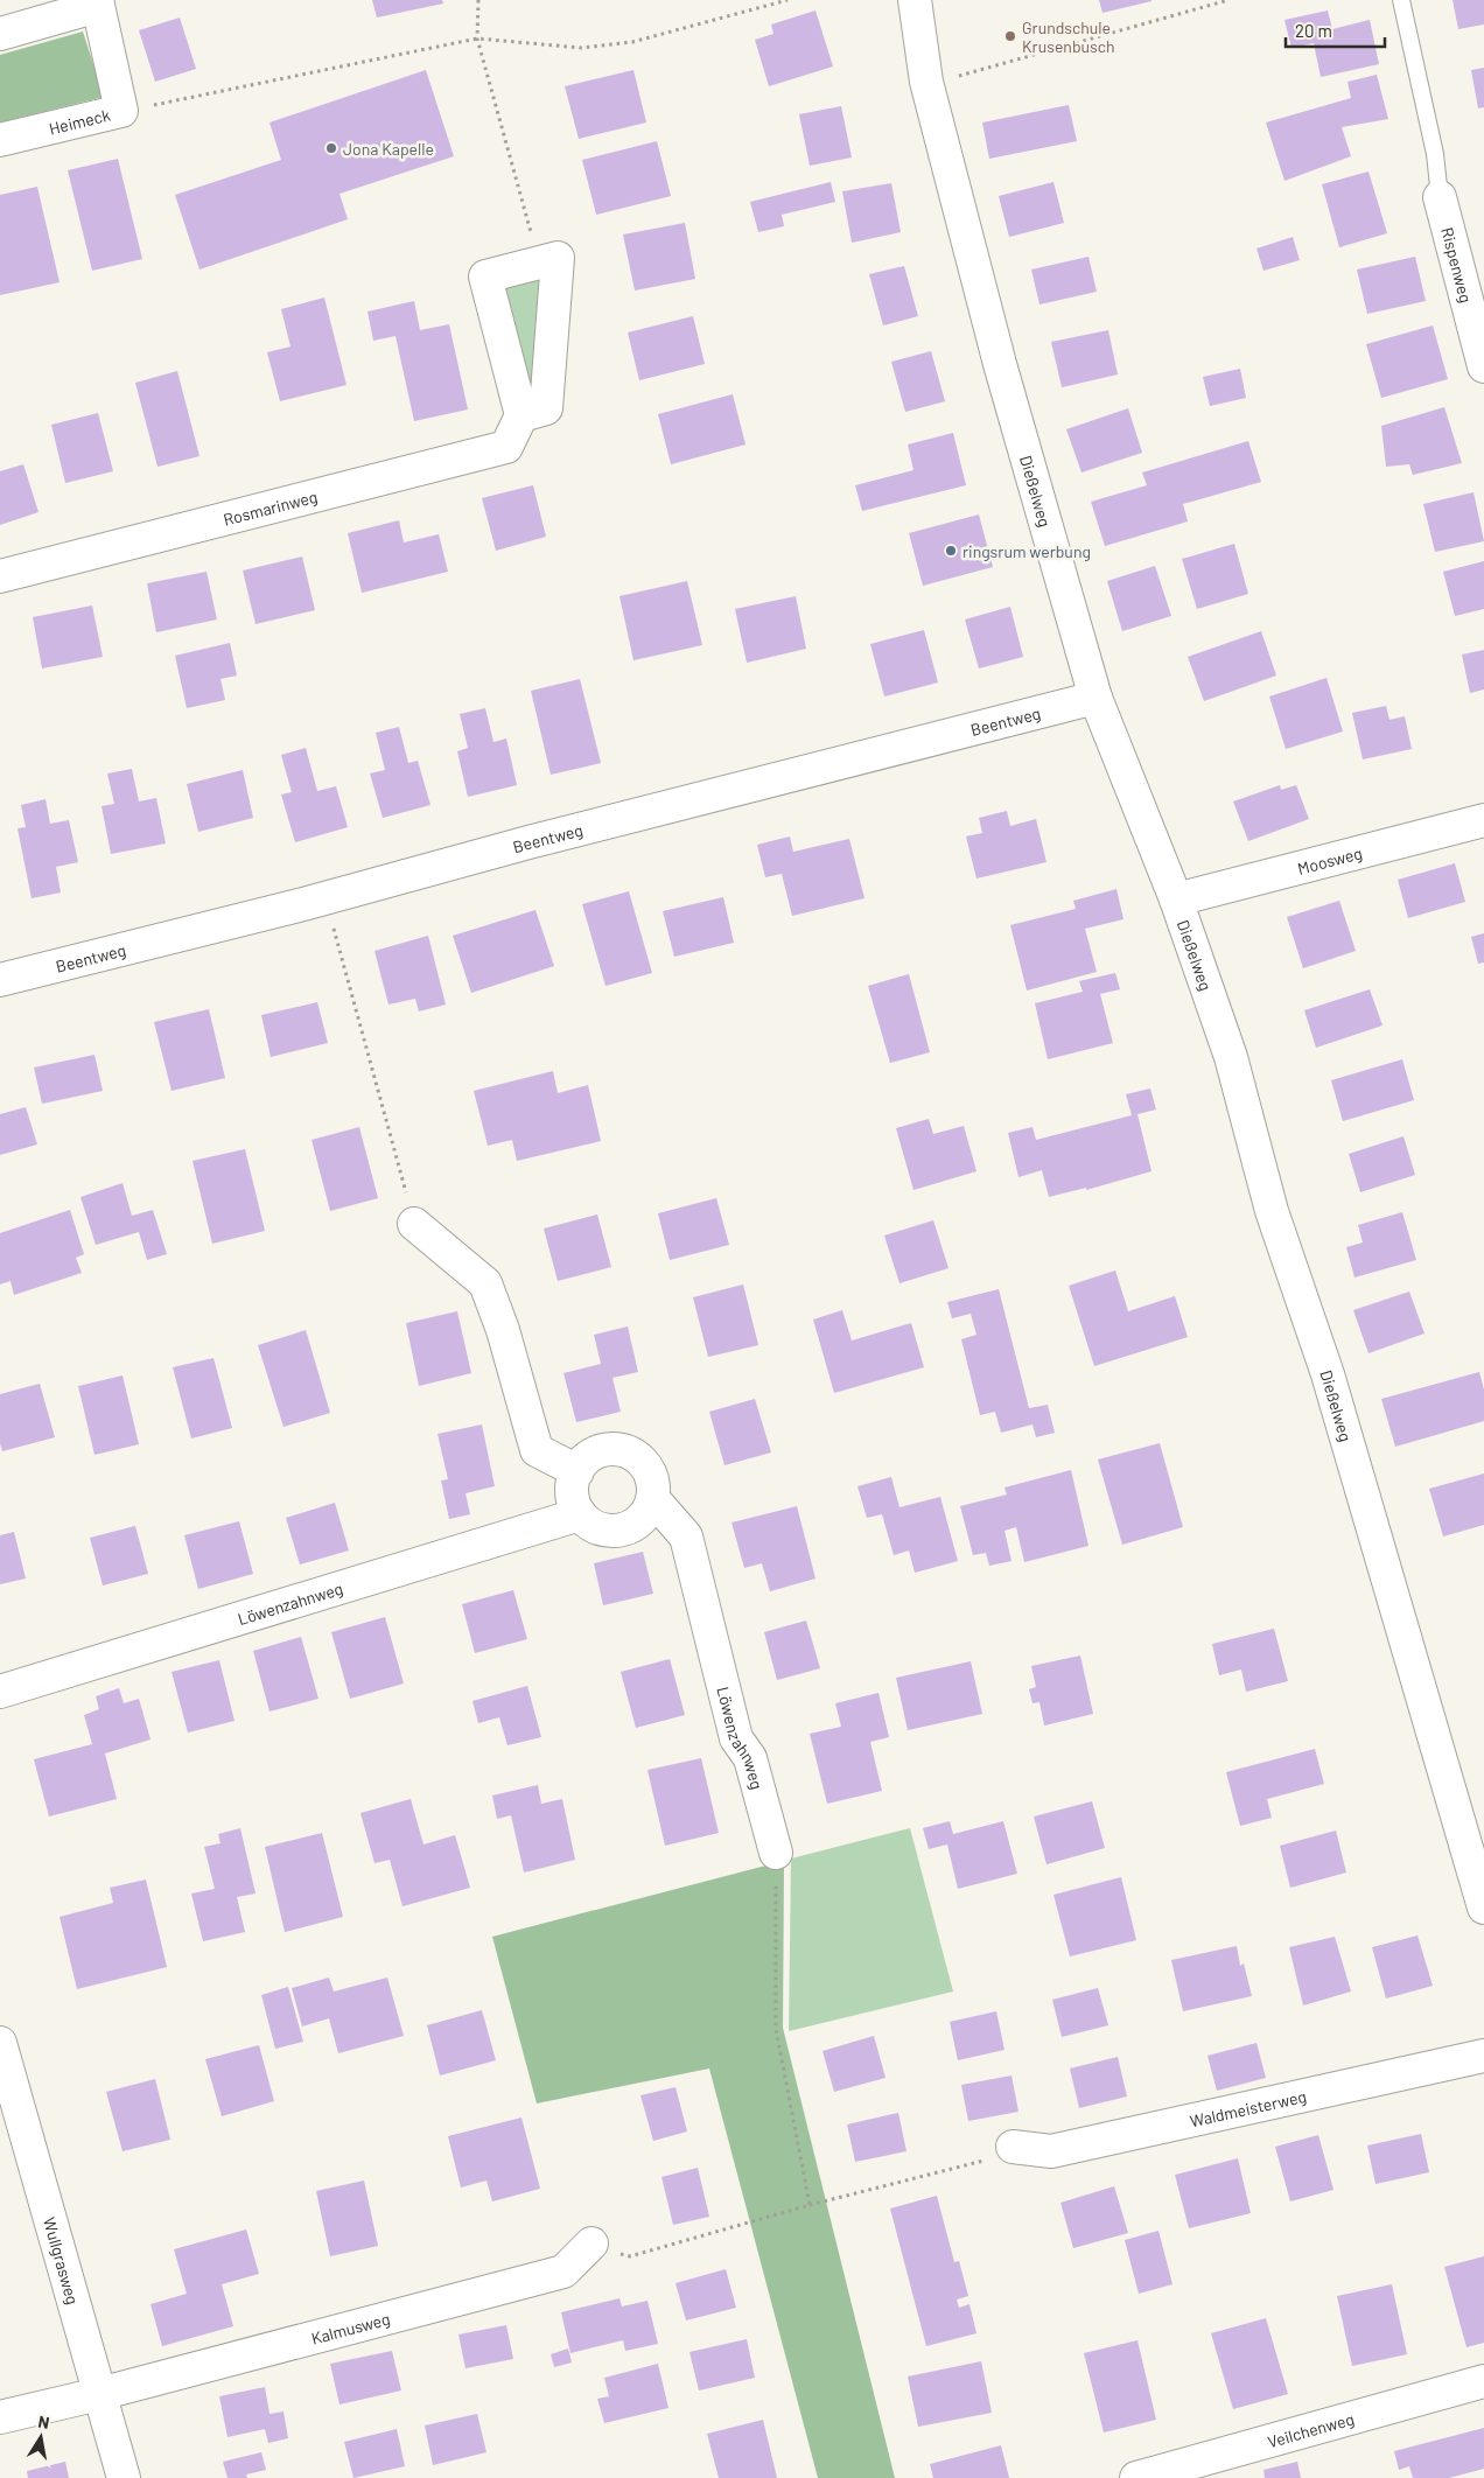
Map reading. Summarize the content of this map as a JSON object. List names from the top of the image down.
{
  "streets": {
    "street": [
      "Heimeck",
      "Rispenweg",
      "Dießelweg",
      "Rosmarinweg",
      "Beentweg",
      "Moosweg",
      "Löwenzahnweg",
      "Waldmeisterweg",
      "Wullgrasweg",
      "Kalmusweg",
      "Veilchenweg"
    ]
  },
  "crossings": [
    ["Dießelweg", "Beentweg"],
    ["Dießelweg", "Moosweg"],
    ["Wullgrasweg", "Kalmusweg"]
  ],
  "places": ["Grundschule Krusenbusch", "Jona Kapelle", "ringsrum werbung"],
  "scale_bar": "20 m",
  "north": "top"
}
